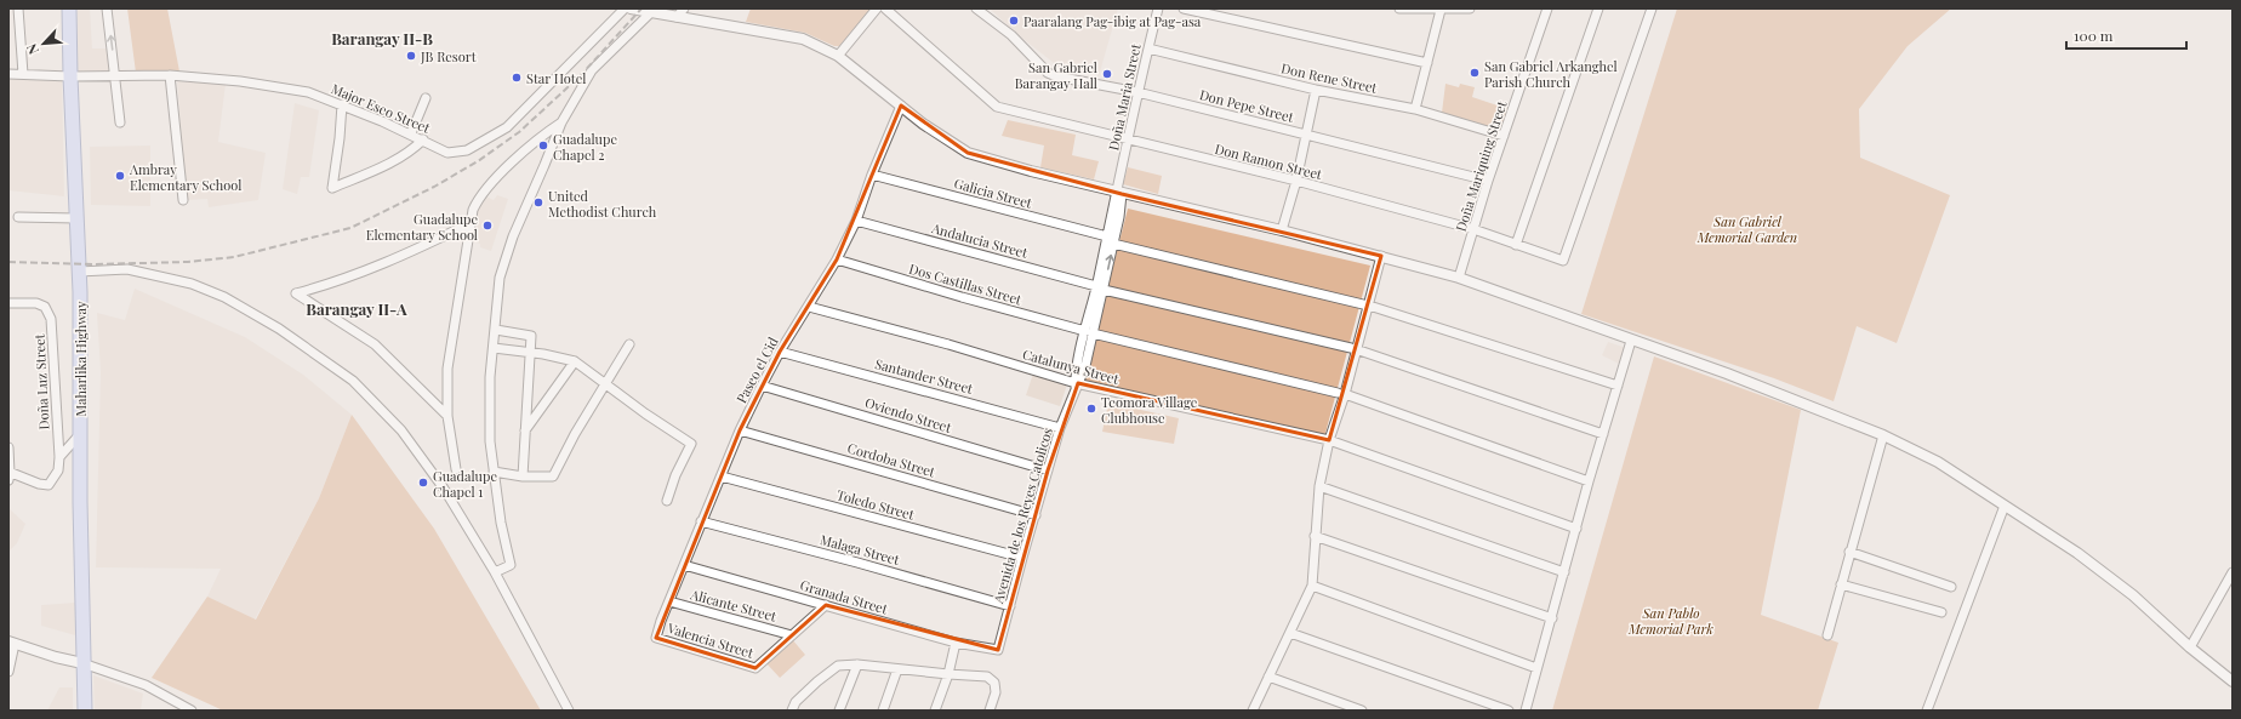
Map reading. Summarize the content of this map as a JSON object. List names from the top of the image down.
{
  "streets": {
    "main road": ["Maharlika Highway"],
    "street": [
      "Don Rene Street",
      "Doña Maria Street",
      "Don Pepe Street",
      "Major Eseo Street",
      "Don Ramon Street",
      "Doña Mariquing Street",
      "Galicia Street",
      "Andalucia Street",
      "Dos Castillas Street",
      "Catalunya Street",
      "Paseo el Cid",
      "Santander Street",
      "Doña Luz Street",
      "Oviendo Street",
      "Cordoba Street",
      "Toledo Street",
      "Avenida de los Reyes Catolicos",
      "Malaga Street",
      "Granada Street",
      "Alicante Street",
      "Valencia Street"
    ]
  },
  "crossings": [
    ["Don Rene Street", "Doña Maria Street"],
    ["Don Rene Street", "Doña Mariquing Street"],
    ["Doña Maria Street", "Don Pepe Street"],
    ["Doña Maria Street", "Don Ramon Street"],
    ["Doña Maria Street", "Avenida de los Reyes Catolicos"],
    ["Don Pepe Street", "Doña Mariquing Street"],
    ["Major Eseo Street", "Maharlika Highway"],
    ["Don Ramon Street", "Doña Mariquing Street"],
    ["Galicia Street", "Paseo el Cid"],
    ["Galicia Street", "Avenida de los Reyes Catolicos"],
    ["Andalucia Street", "Paseo el Cid"],
    ["Andalucia Street", "Avenida de los Reyes Catolicos"],
    ["Dos Castillas Street", "Paseo el Cid"],
    ["Dos Castillas Street", "Avenida de los Reyes Catolicos"],
    ["Maharlika Highway", "Doña Luz Street"],
    ["Catalunya Street", "Paseo el Cid"],
    ["Catalunya Street", "Avenida de los Reyes Catolicos"],
    ["Paseo el Cid", "Santander Street"],
    ["Paseo el Cid", "Oviendo Street"],
    ["Paseo el Cid", "Cordoba Street"],
    ["Paseo el Cid", "Toledo Street"],
    ["Paseo el Cid", "Malaga Street"],
    ["Paseo el Cid", "Granada Street"],
    ["Paseo el Cid", "Alicante Street"],
    ["Paseo el Cid", "Valencia Street"],
    ["Santander Street", "Avenida de los Reyes Catolicos"],
    ["Oviendo Street", "Avenida de los Reyes Catolicos"],
    ["Cordoba Street", "Avenida de los Reyes Catolicos"],
    ["Toledo Street", "Avenida de los Reyes Catolicos"],
    ["Avenida de los Reyes Catolicos", "Malaga Street"],
    ["Avenida de los Reyes Catolicos", "Granada Street"],
    ["Alicante Street", "Valencia Street"]
  ],
  "districts": ["Barangay II-B", "Barangay II-A"],
  "parks": ["San Gabriel Memorial Garden", "San Pablo Memorial Park"],
  "places": [
    "Paaralang Pag-ibig at Pag-asa",
    "JB Resort",
    "San Gabriel Arkanghel Parish Church",
    "San Gabriel Barangay Hall",
    "Star Hotel",
    "Guadalupe Chapel 2",
    "Ambray Elementary School",
    "United Methodist Church",
    "Guadalupe Elementary School",
    "Teomora Village Clubhouse",
    "Guadalupe Chapel 1"
  ],
  "scale_bar": "100 m",
  "north": "bottom left"
}
